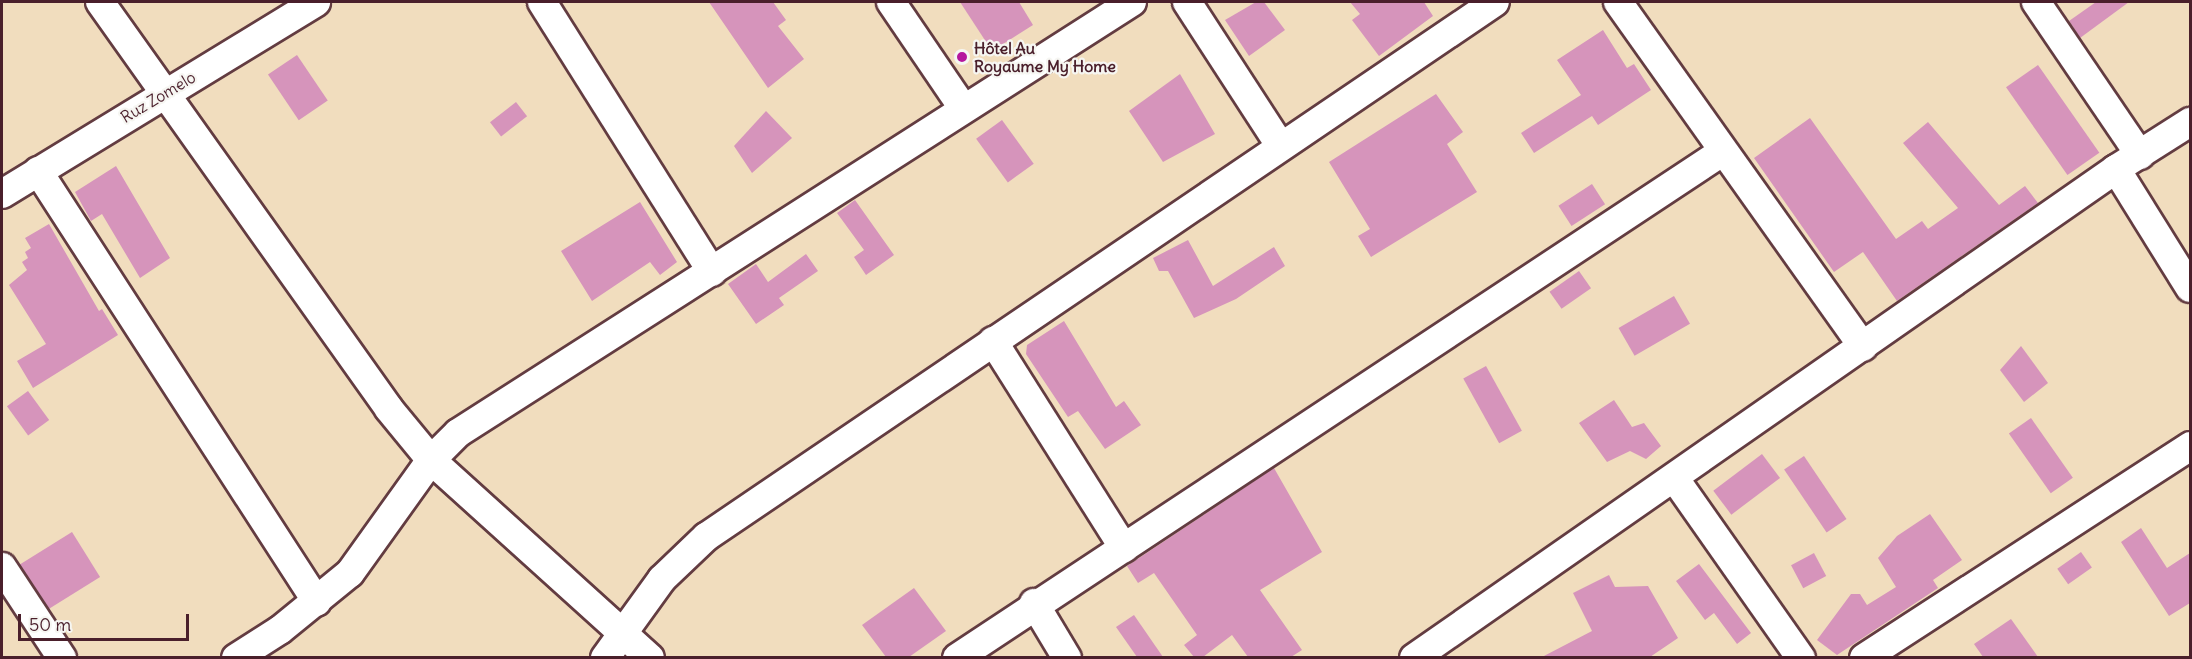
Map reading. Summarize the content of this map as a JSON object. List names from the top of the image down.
{
  "streets": {
    "street": ["Ruz Zomelo"]
  },
  "places": ["Hôtel Au Royaume My Home"],
  "scale_bar": "50 m"
}
